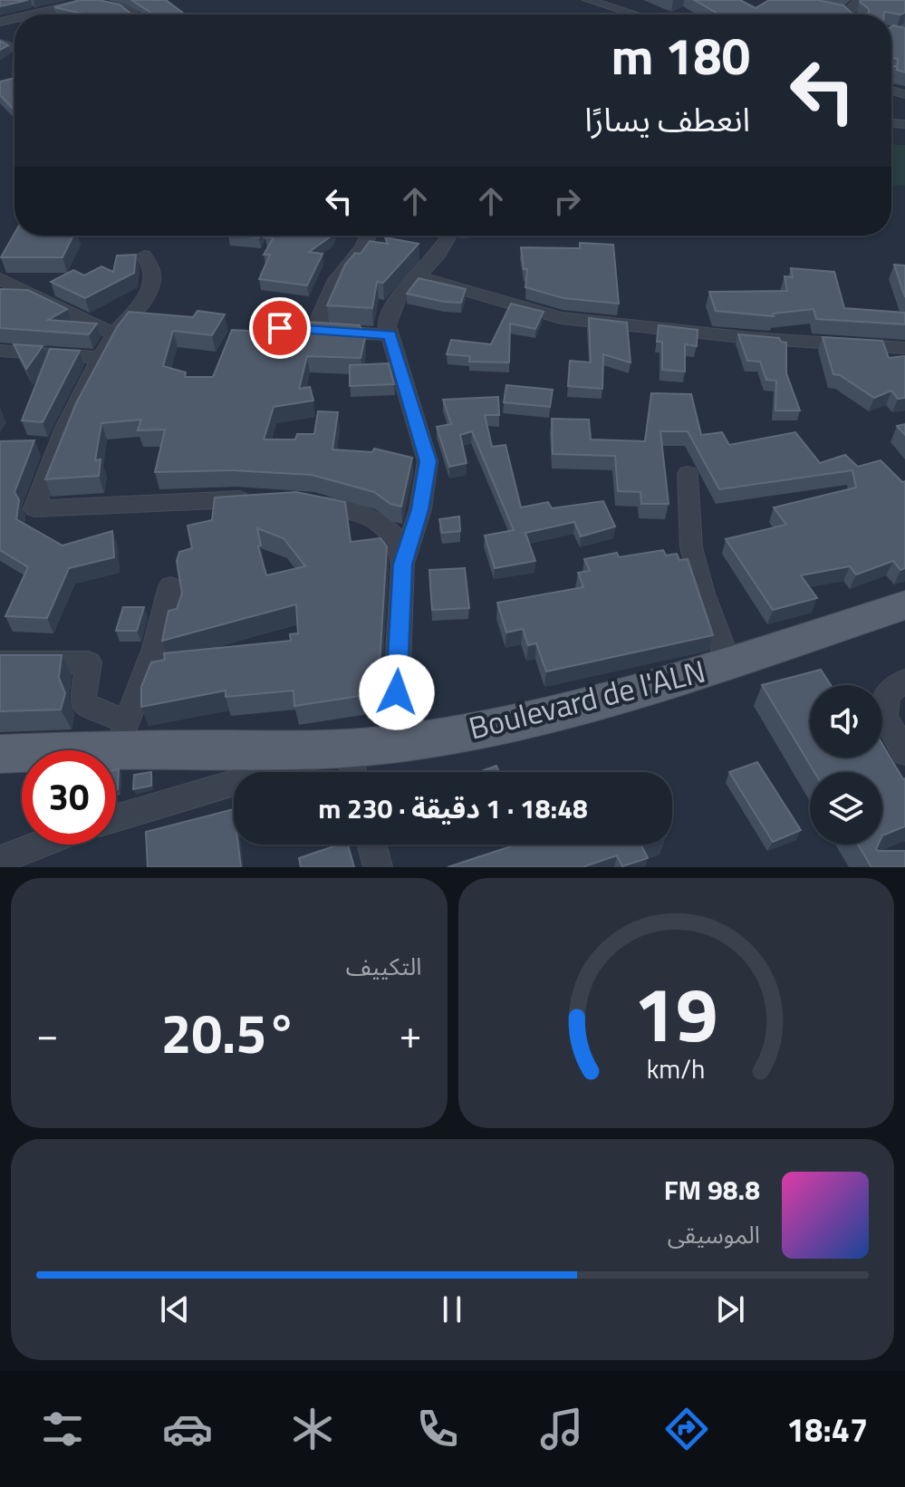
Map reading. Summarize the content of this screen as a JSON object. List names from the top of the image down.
{
  "streets": {
    "main road": ["Boulevard de l'ALN"]
  },
  "page": {
    "turn": ["180 m", "انعطف يسارًا"],
    "limit": "30",
    "trip": "18:48 · 1 دقيقة · 230 m",
    "tile": "التكييف",
    "heat": ["−", "20.5°", "+"],
    "song": ["98.8 FM", "الموسيقى"],
    "tabs": "18:47",
    "gauge": ["19", "km/h"]
  }
}
